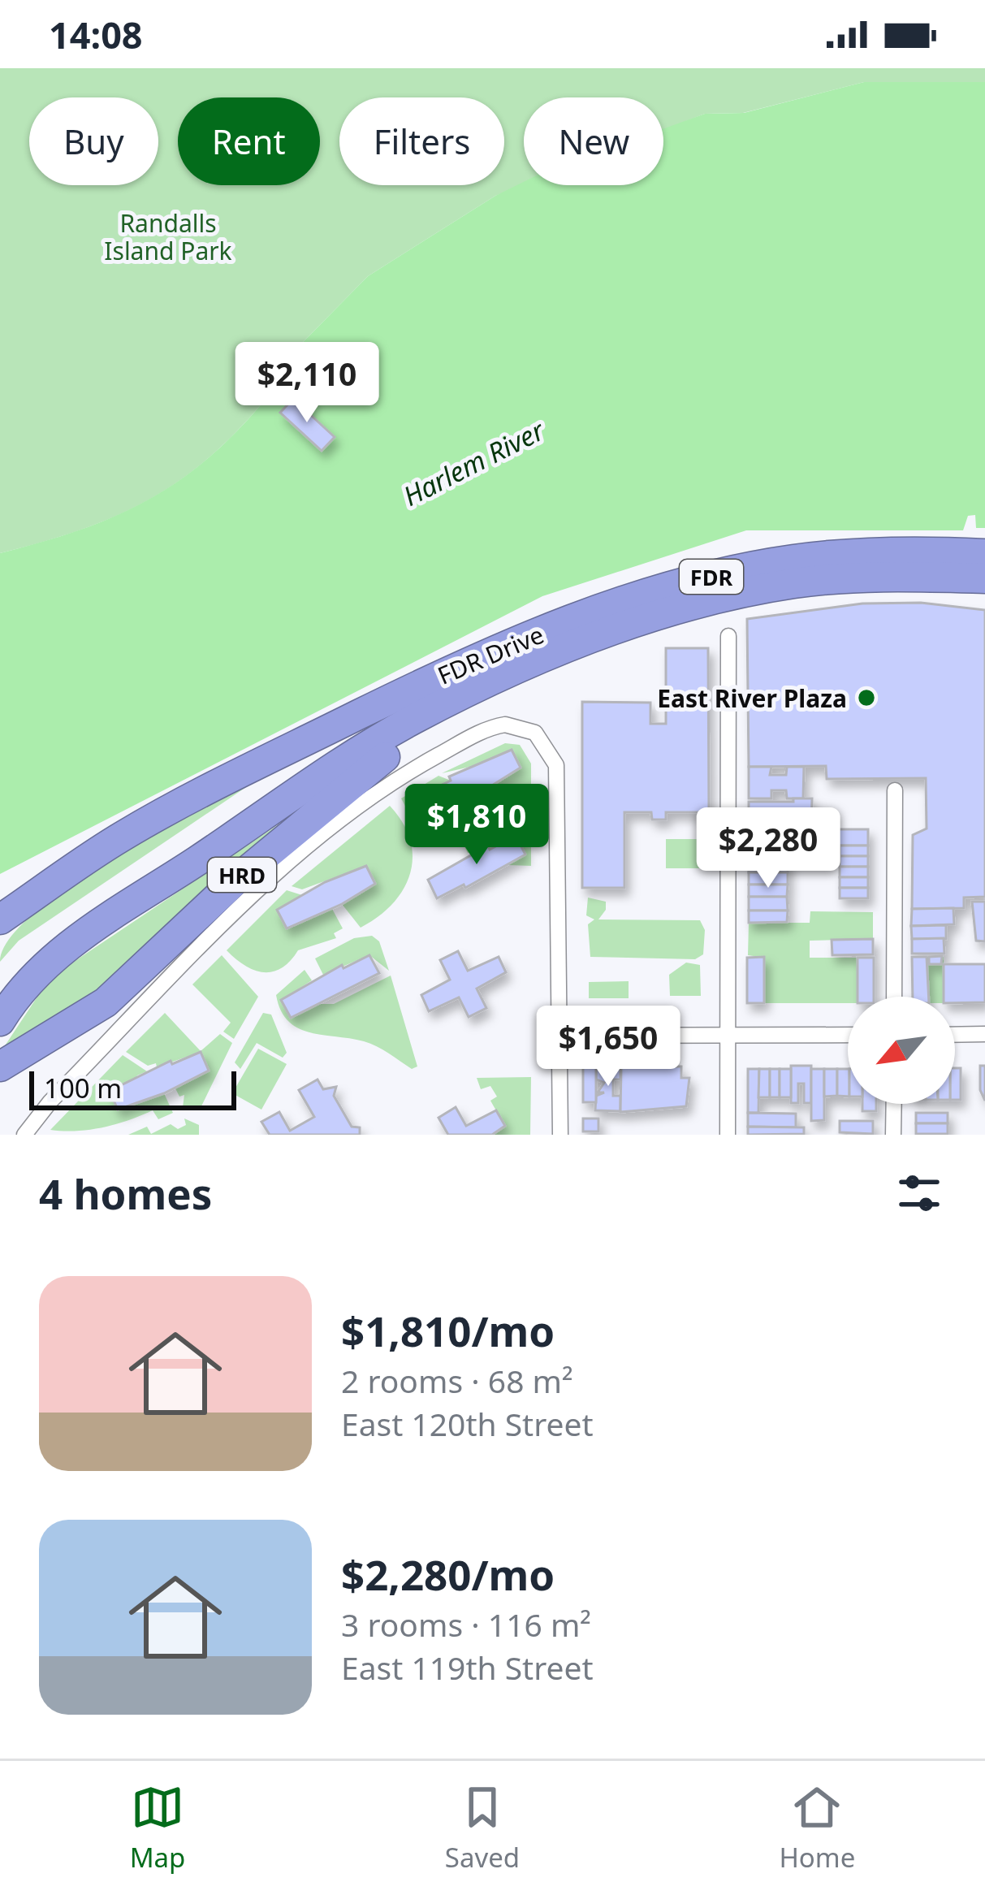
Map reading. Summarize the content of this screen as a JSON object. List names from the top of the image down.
{
  "streets": {
    "highway": ["FDR", "FDR Drive", "HRD"]
  },
  "crossings": [
    ["FDR Drive", "HRD"]
  ],
  "water": ["Harlem River"],
  "parks": ["Randalls Island Park"],
  "places": ["East River Plaza"],
  "scale_bar": "100 m",
  "north": "bottom left",
  "page": {
    "status": "14:08",
    "chip": [
      "Buy",
      "Rent",
      "Filters",
      "New"
    ],
    "price": [
      "$2,110",
      "$1,810",
      "$2,280",
      "$1,650"
    ],
    "scale": "100 m",
    "heading": "4 homes",
    "list": [
      {
        "name": "$1,810/mo",
        "note": "2 rooms · 68 m² · East 120th Street"
      },
      {
        "name": "$2,280/mo",
        "note": "3 rooms · 116 m² · East 119th Street"
      }
    ],
    "tabs": ["Map", "Saved", "Home"]
  }
}
